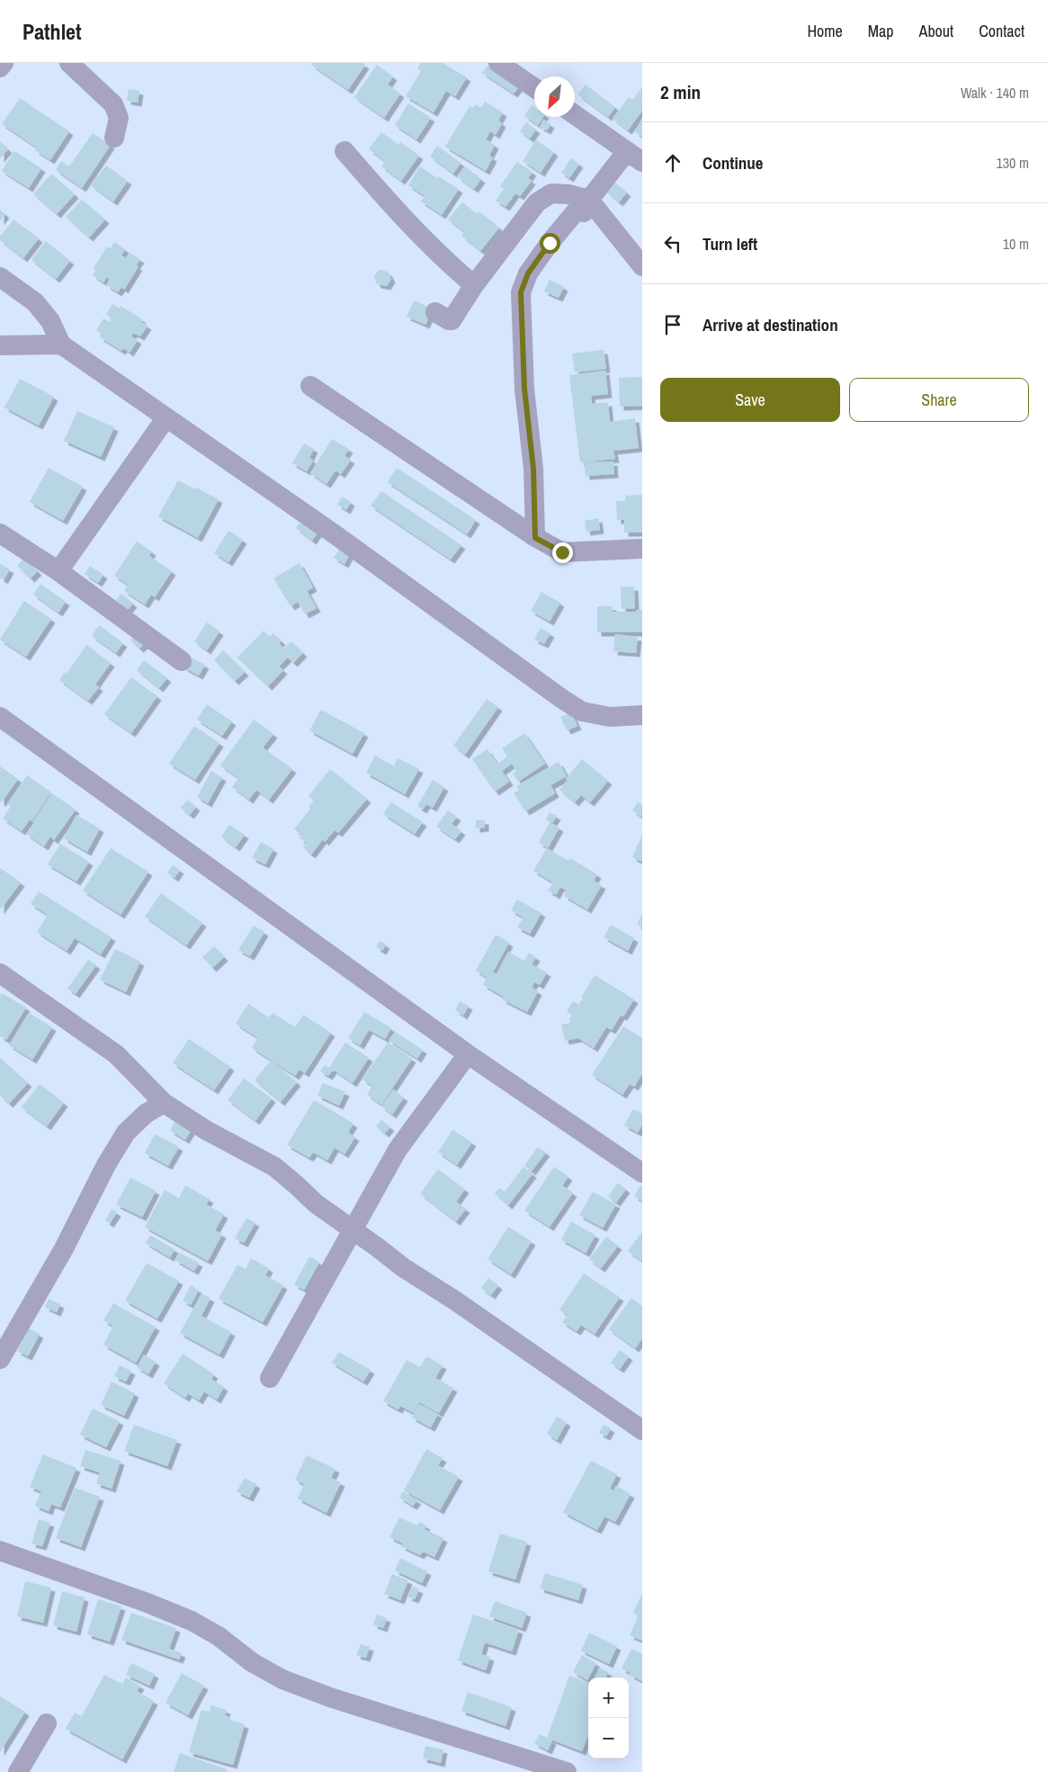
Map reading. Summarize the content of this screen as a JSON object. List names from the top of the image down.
{
  "north": "bottom left",
  "page": {
    "header": "Pathlet",
    "nav": [
      "Home",
      "Map",
      "About",
      "Contact"
    ],
    "heading": ["2 min", "Walk · 140 m"],
    "list": [
      ["Continue", "130 m"],
      ["Turn left", "10 m"],
      "Arrive at destination"
    ],
    "buttons": ["Save", "Share"],
    "map_buttons": ["+", "−"]
  }
}
